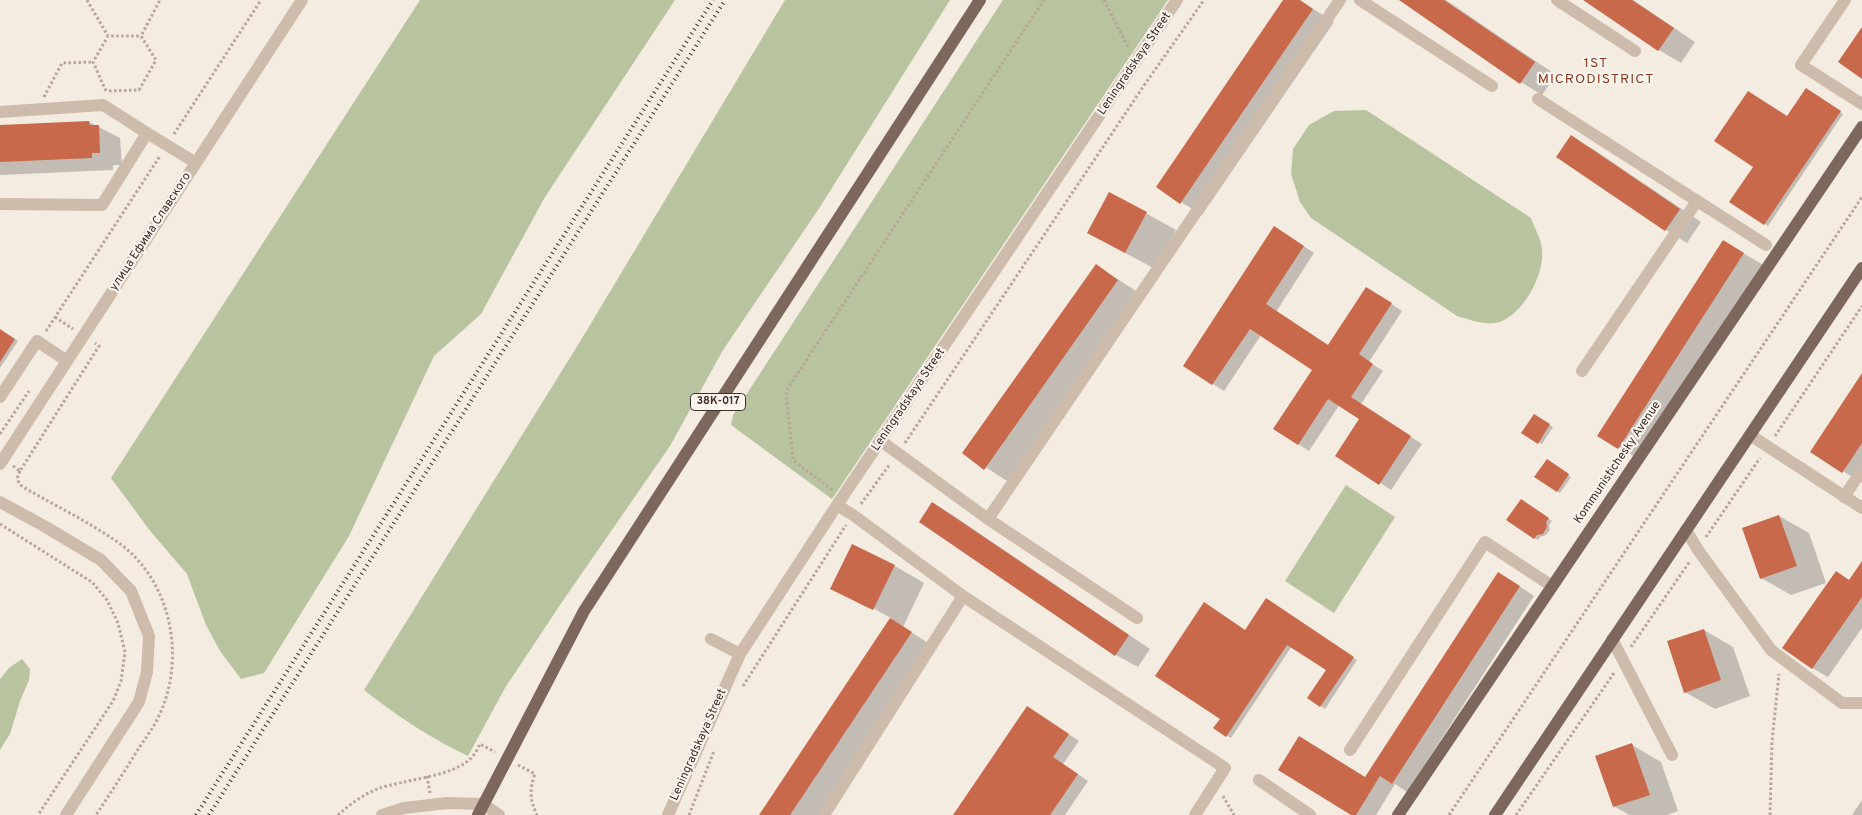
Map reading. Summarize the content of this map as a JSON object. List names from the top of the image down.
{
  "streets": {
    "main road": ["38К-017", "Kommunistichesky Avenue"],
    "street": ["Leningradskaya Street", "улица Ефима Славского"]
  },
  "districts": ["1ST MICRODISTRICT"]
}
